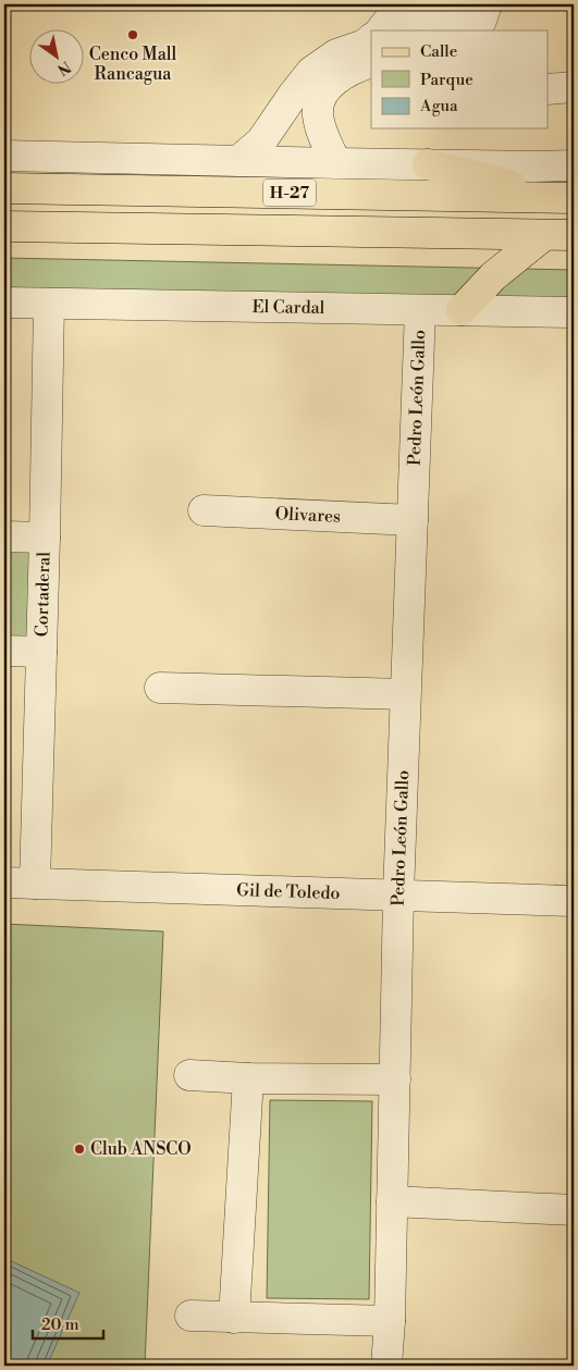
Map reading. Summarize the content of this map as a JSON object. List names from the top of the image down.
{
  "streets": {
    "main road": ["H-27"],
    "street": [
      "El Cardal",
      "Pedro León Gallo",
      "Olivares",
      "Cortaderal",
      "Gil de Toledo"
    ]
  },
  "crossings": [
    ["El Cardal", "Pedro León Gallo"],
    ["El Cardal", "Cortaderal"],
    ["Pedro León Gallo", "Olivares"],
    ["Pedro León Gallo", "Gil de Toledo"],
    ["Cortaderal", "Gil de Toledo"]
  ],
  "places": ["Cenco Mall Rancagua", "Club ANSCO"],
  "legend": ["Calle", "Parque", "Agua"],
  "scale_bar": "20 m",
  "north": "bottom right"
}
